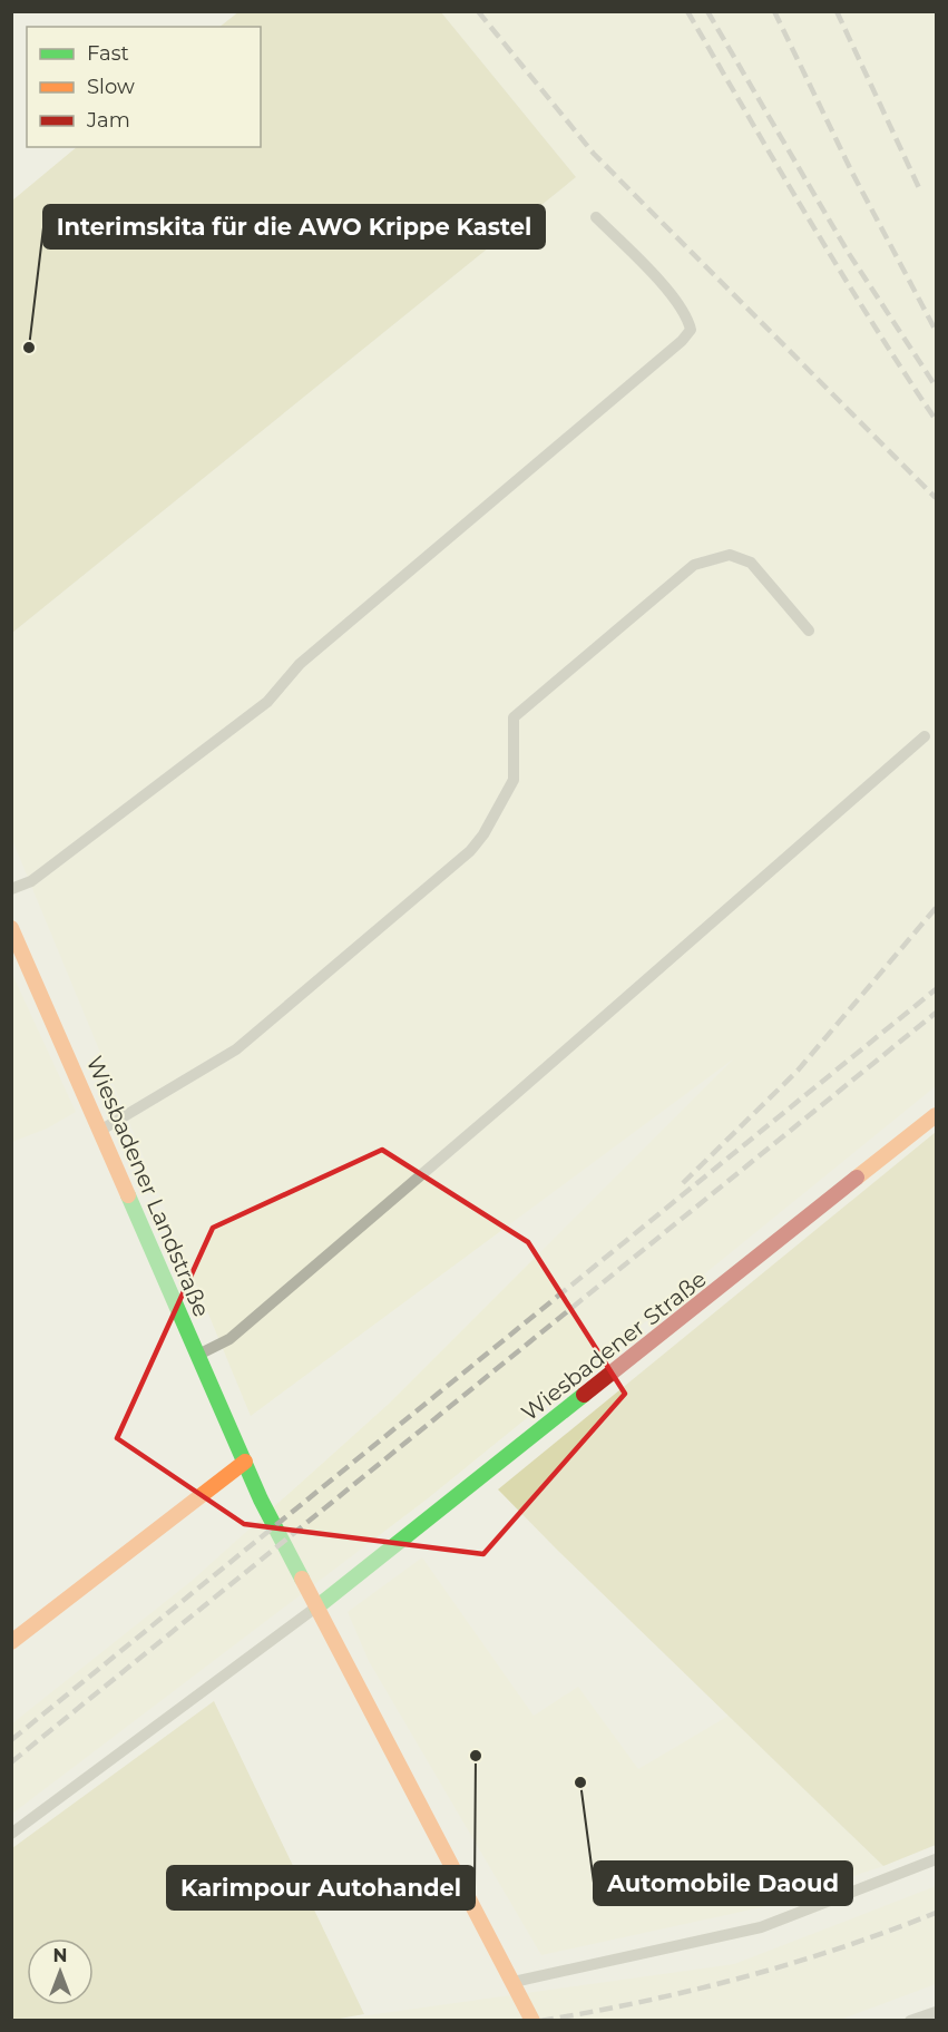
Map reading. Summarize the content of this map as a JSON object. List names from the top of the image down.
{
  "streets": {
    "main road": ["Wiesbadener Landstraße", "Wiesbadener Straße"]
  },
  "crossings": [
    ["Wiesbadener Landstraße", "Wiesbadener Straße"]
  ],
  "places": ["Interimskita für die AWO Krippe Kastel", "Karimpour Autohandel", "Automobile Daoud"],
  "legend": ["Fast", "Slow", "Jam"],
  "north": "top"
}
